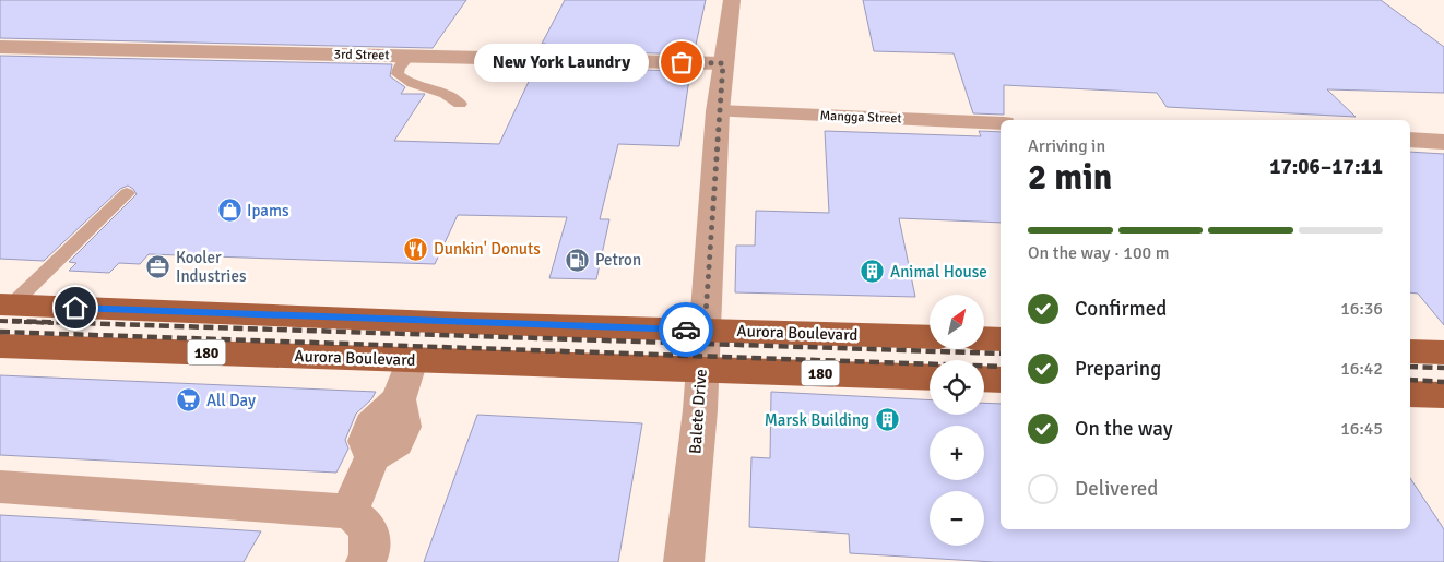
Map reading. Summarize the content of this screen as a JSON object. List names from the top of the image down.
{
  "streets": {
    "main road": ["Aurora Boulevard", "180"],
    "street": ["3rd Street", "Mangga Street", "Balete Drive"]
  },
  "crossings": [
    ["3rd Street", "Balete Drive"],
    ["Mangga Street", "Balete Drive"],
    ["Aurora Boulevard", "Balete Drive"]
  ],
  "places": {
    "other": ["New York Laundry"],
    "shop": ["Ipams"],
    "restaurant": ["Dunkin' Donuts"],
    "fuel station": ["Petron"],
    "office": ["Kooler Industries"],
    "building": ["Animal House", "Marsk Building"],
    "supermarket": ["All Day"]
  },
  "north": "top right",
  "page": {
    "bubble": "New York Laundry",
    "heading": ["2 min", "Arriving in", "17:06–17:11"],
    "bar": "On the way · 100 m",
    "list": [
      ["Confirmed", "16:36"],
      ["Preparing", "16:42"],
      ["On the way", "16:45"],
      "Delivered"
    ],
    "map_buttons": ["+", "−"]
  }
}
